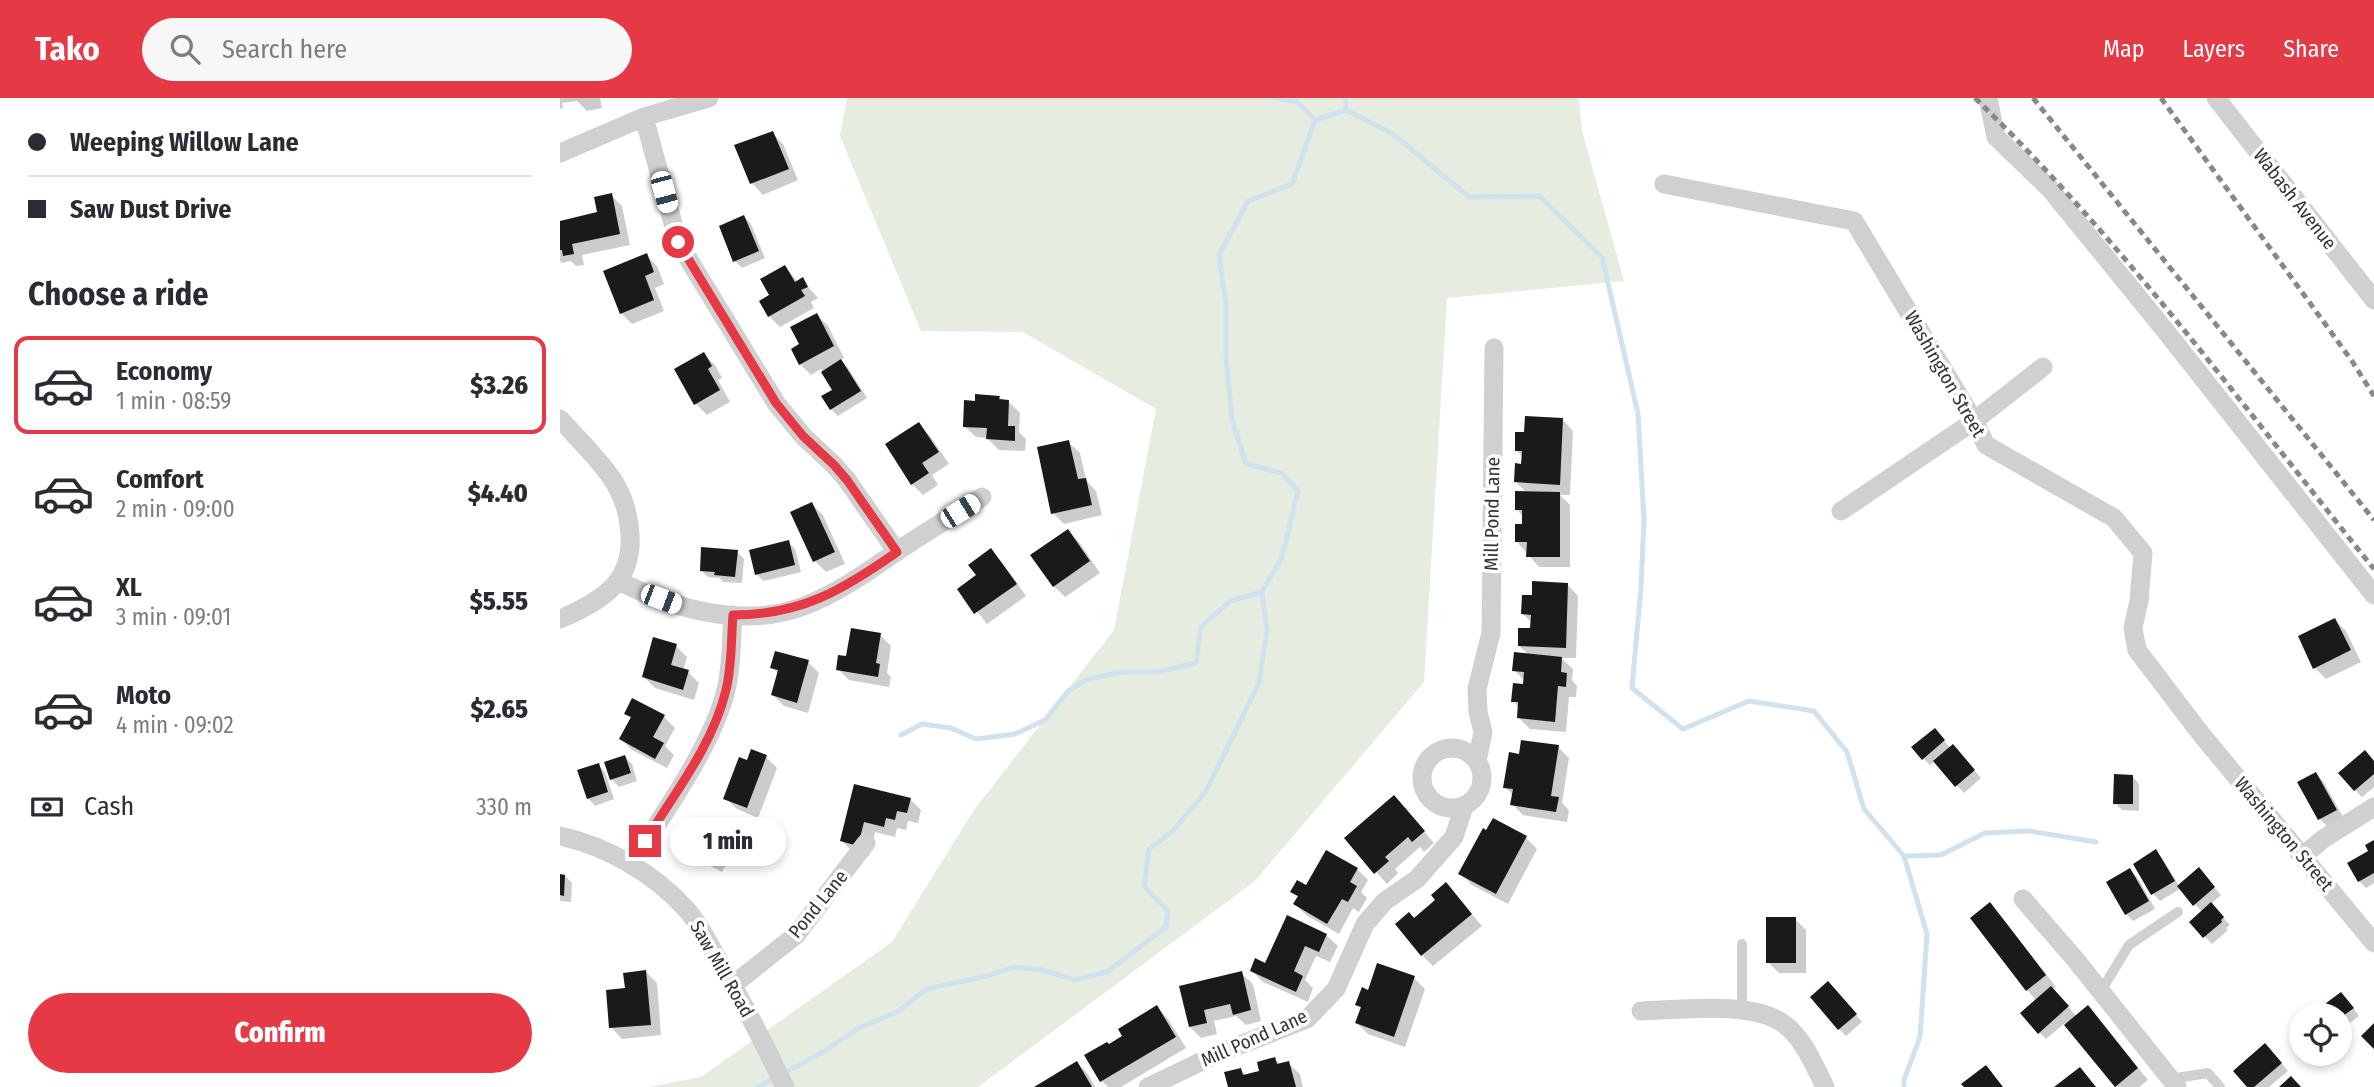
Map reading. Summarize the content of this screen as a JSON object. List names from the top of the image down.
{
  "streets": {
    "street": [
      "Wabash Avenue",
      "Washington Street",
      "Mill Pond Lane",
      "Pond Lane",
      "Saw Mill Road"
    ]
  },
  "crossings": [
    ["Pond Lane", "Saw Mill Road"]
  ],
  "page": {
    "header": "Tako",
    "search": "Search here",
    "nav": ["Map", "Layers", "Share"],
    "banner": ["Weeping Willow Lane", "Saw Dust Drive"],
    "heading": "Choose a ride",
    "list": [
      {
        "name": "Economy",
        "note": "1 min · 08:59",
        "value": "$3.26"
      },
      {
        "name": "Comfort",
        "note": "2 min · 09:00",
        "value": "$4.40"
      },
      {
        "name": "XL",
        "note": "3 min · 09:01",
        "value": "$5.55"
      },
      {
        "name": "Moto",
        "note": "4 min · 09:02",
        "value": "$2.65"
      }
    ],
    "pay": ["Cash", "330 m"],
    "bubble": "1 min",
    "buttons": "Confirm"
  }
}
